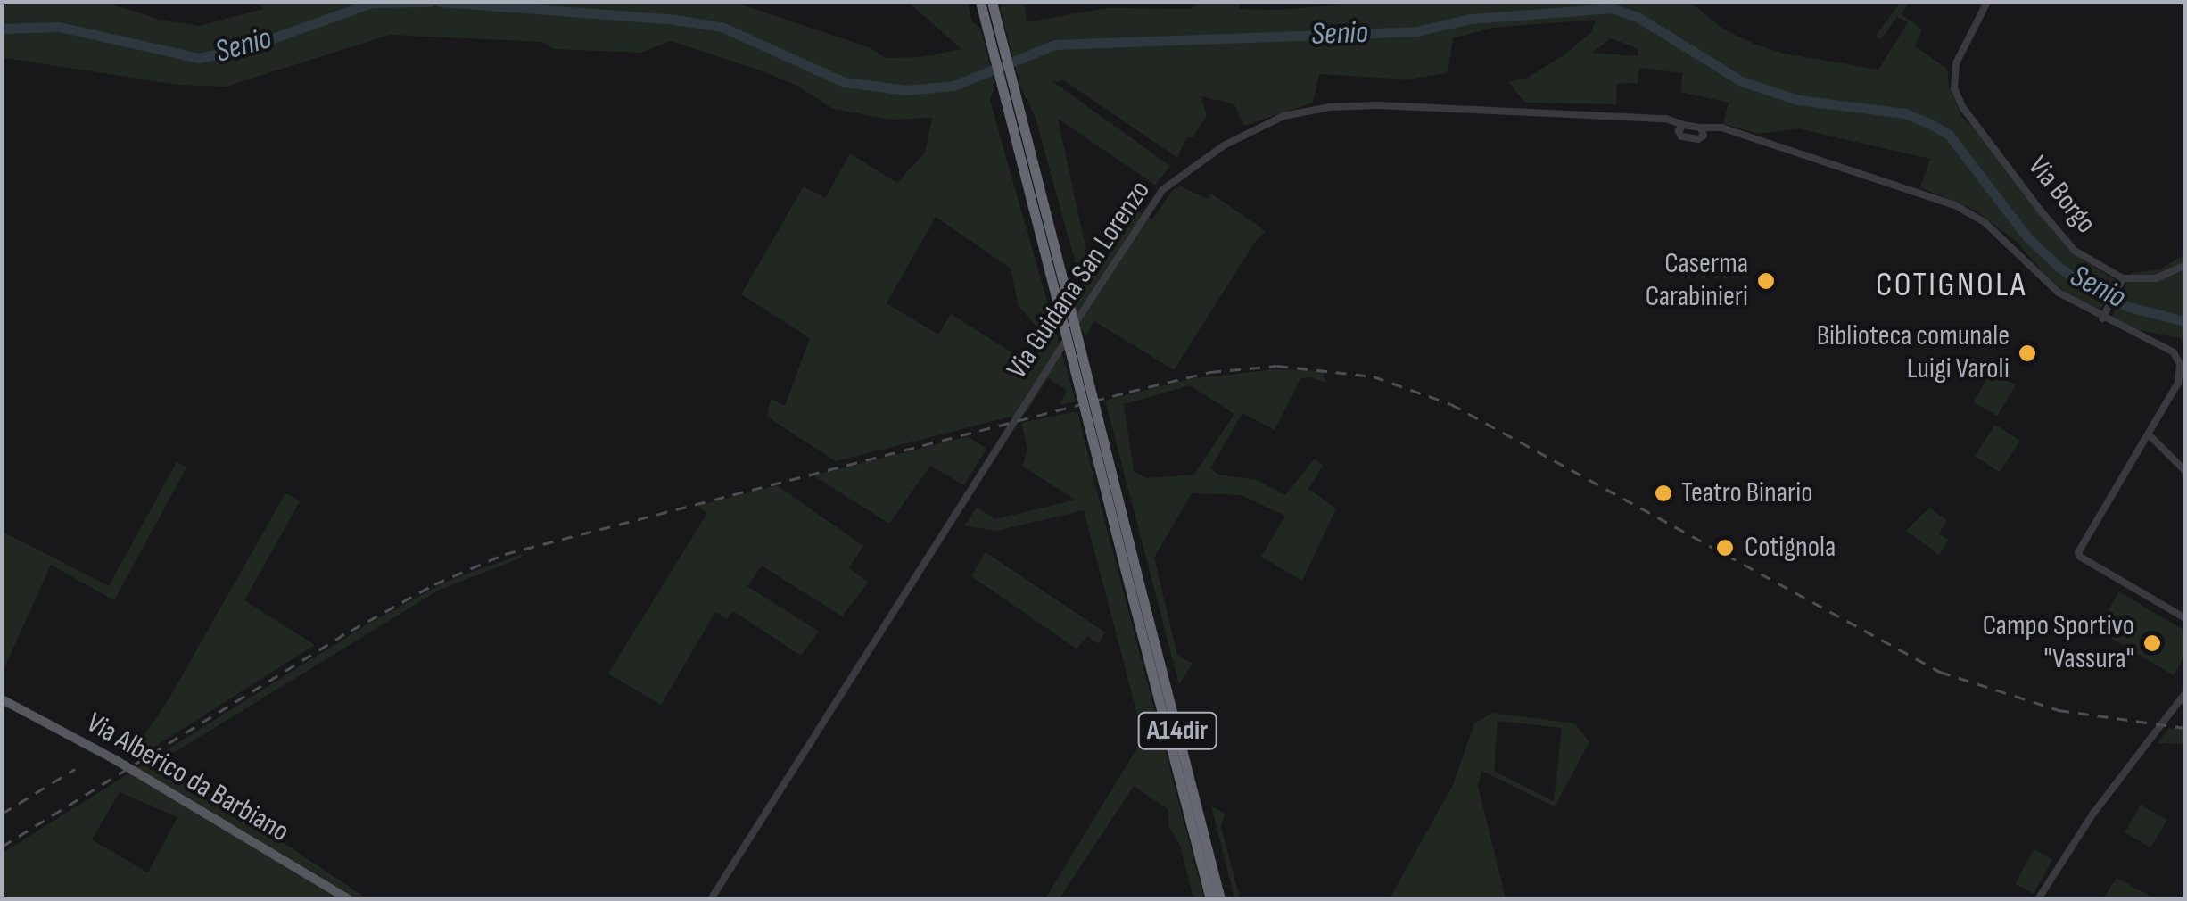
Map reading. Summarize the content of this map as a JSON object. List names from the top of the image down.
{
  "streets": {
    "highway": ["A14dir"],
    "main road": ["Via Alberico da Barbiano"],
    "street": ["Via Borgo", "Via Guidana San Lorenzo"]
  },
  "districts": ["COTIGNOLA"],
  "water": ["Senio"],
  "places": [
    "Caserma Carabinieri",
    "Biblioteca comunale Luigi Varoli",
    "Teatro Binario",
    "Cotignola",
    "Campo Sportivo \"Vassura\""
  ]
}
